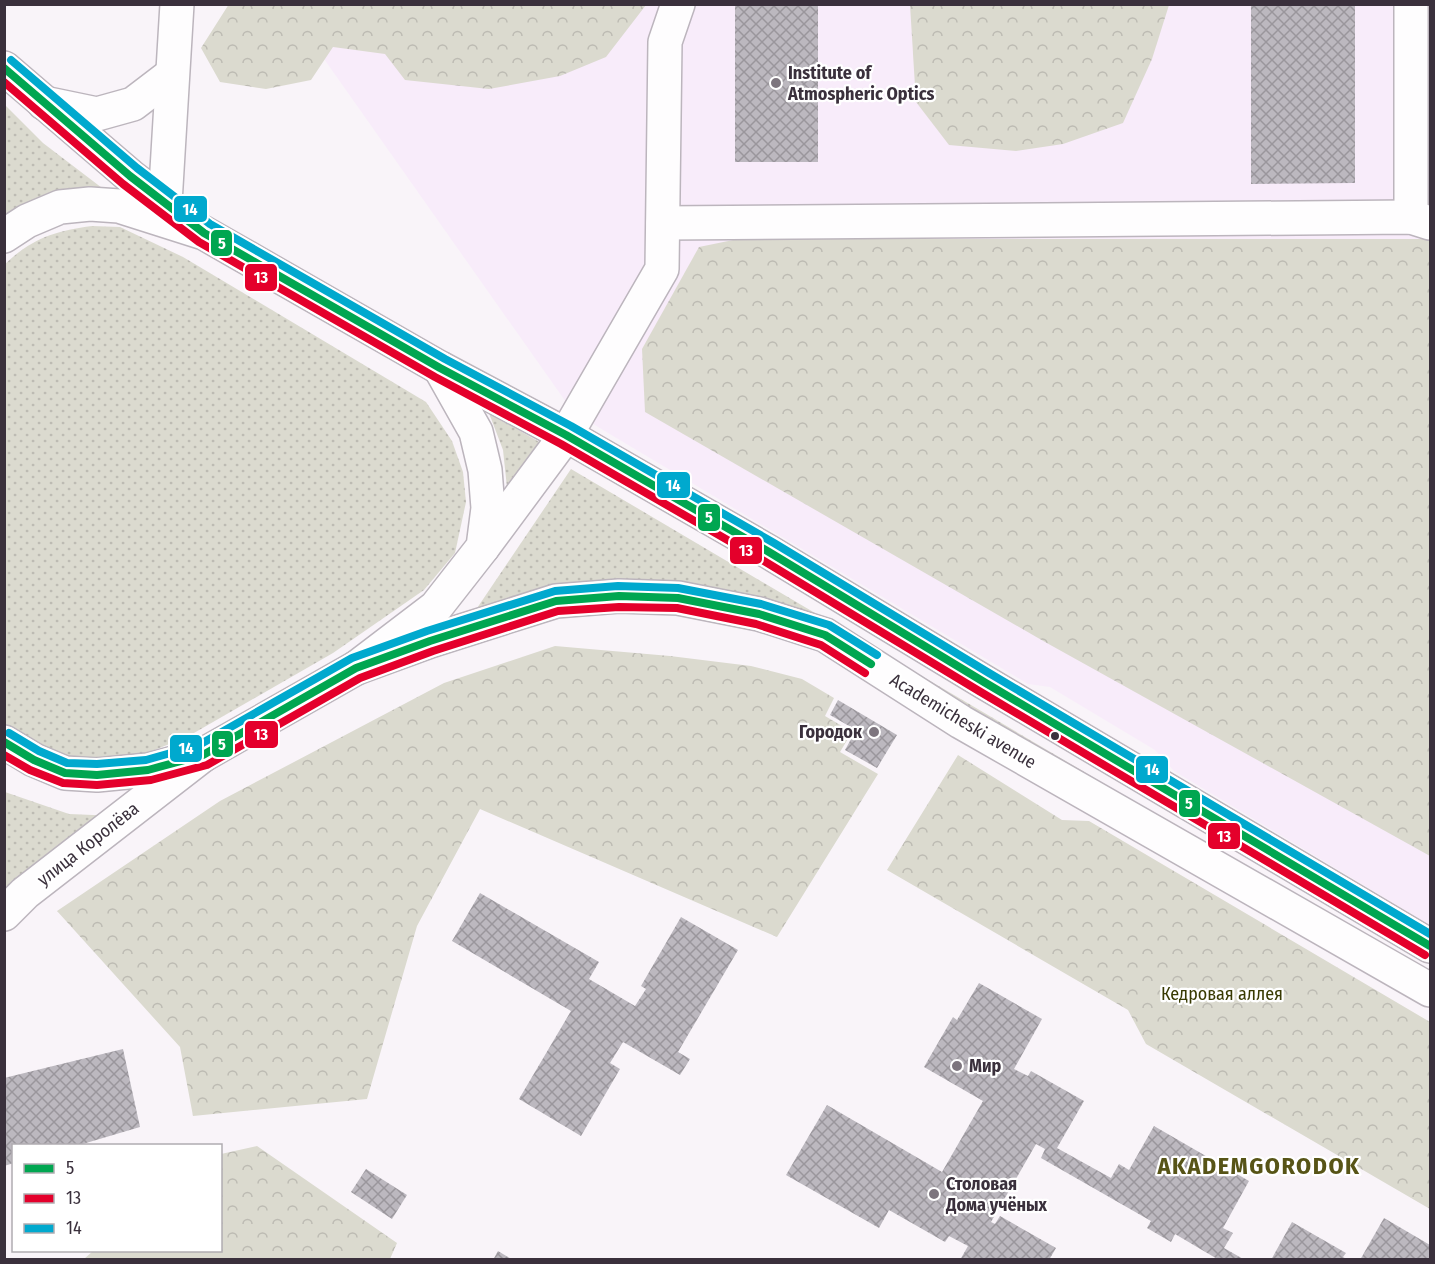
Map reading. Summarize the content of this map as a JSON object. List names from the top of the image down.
{
  "streets": {
    "main road": ["Academicheski avenue", "улица Королёва"]
  },
  "districts": ["AKADEMGORODOK"],
  "parks": ["Кедровая аллея"],
  "places": [
    "Institute of Atmospheric Optics",
    "Городок",
    "Мир",
    "Столовая Дома учёных"
  ],
  "lines": ["transit line 14", "transit line 5", "transit line 13"],
  "legend": ["5", "13", "14"]
}
